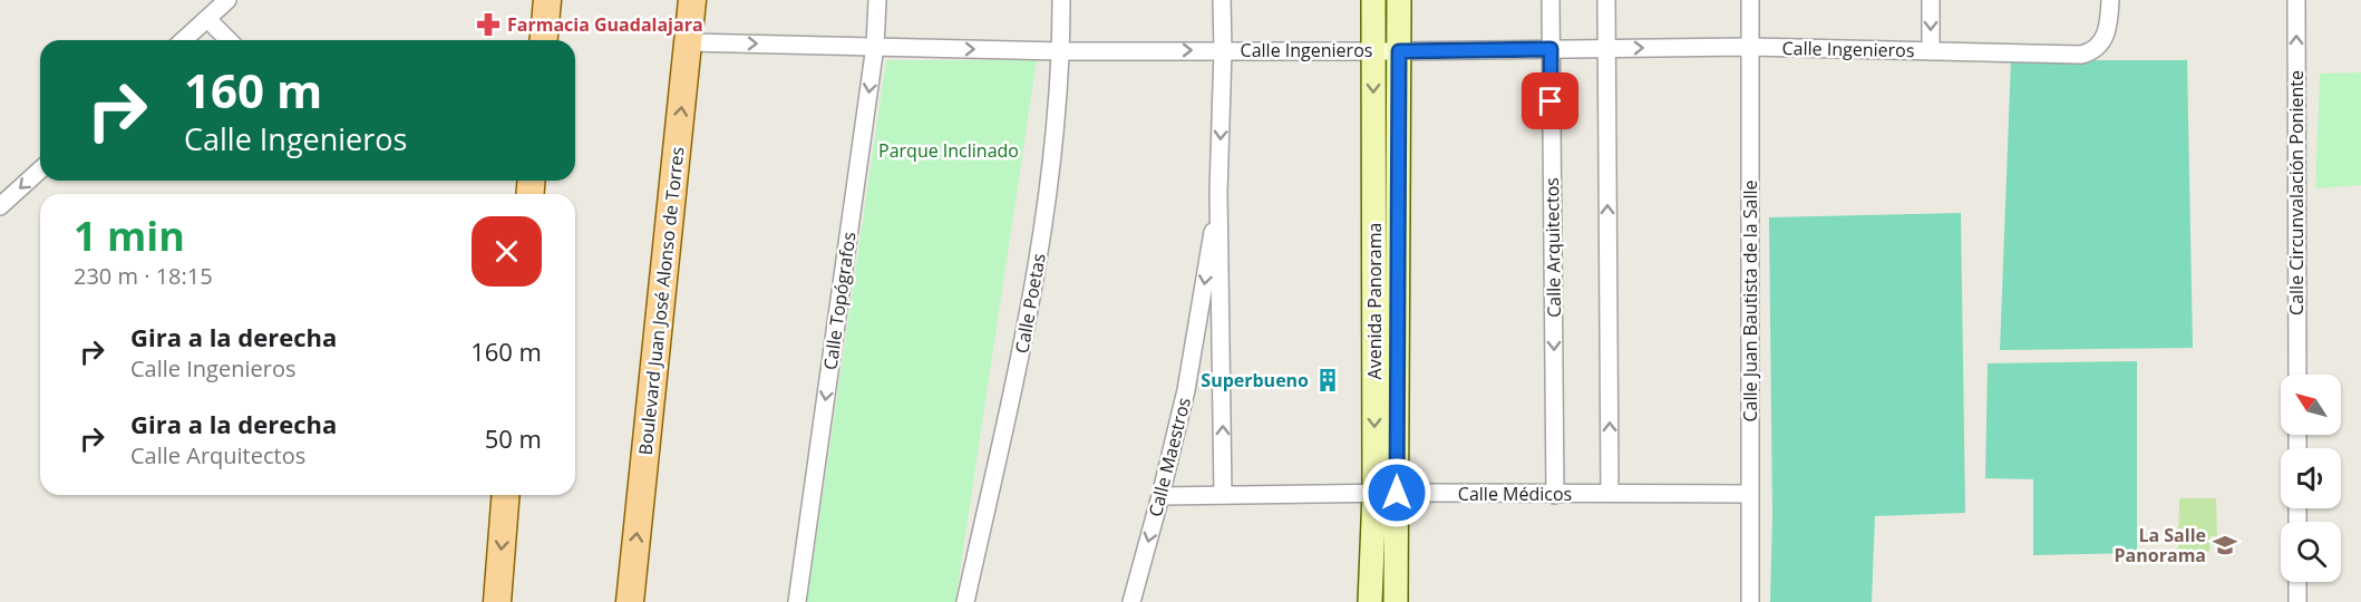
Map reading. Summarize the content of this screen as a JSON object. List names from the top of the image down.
{
  "streets": {
    "main road": ["Boulevard Juan José Alonso de Torres"],
    "street": [
      "Calle Ingenieros",
      "Calle Circunvalación Poniente",
      "Calle Arquitectos",
      "Calle Topógrafos",
      "Avenida Panorama",
      "Calle Juan Bautista de la Salle",
      "Calle Poetas",
      "Calle Maestros",
      "Calle Médicos"
    ]
  },
  "crossings": [
    ["Calle Ingenieros", "Calle Arquitectos"],
    ["Calle Ingenieros", "Boulevard Juan José Alonso de Torres"],
    ["Calle Ingenieros", "Calle Topógrafos"],
    ["Calle Ingenieros", "Avenida Panorama"],
    ["Calle Ingenieros", "Calle Juan Bautista de la Salle"],
    ["Calle Ingenieros", "Calle Poetas"],
    ["Calle Ingenieros", "Calle Maestros"],
    ["Calle Arquitectos", "Calle Médicos"],
    ["Avenida Panorama", "Calle Médicos"],
    ["Calle Juan Bautista de la Salle", "Calle Médicos"],
    ["Calle Maestros", "Calle Médicos"]
  ],
  "one_way": [
    "Calle Ingenieros",
    "Calle Circunvalación Poniente",
    "Boulevard Juan José Alonso de Torres",
    "Calle Topógrafos"
  ],
  "parks": ["Parque Inclinado"],
  "places": {
    "pharmacy": ["Farmacia Guadalajara"],
    "building": ["Superbueno"],
    "school or university": ["La Salle Panorama"]
  },
  "north": "top left",
  "page": {
    "turn": ["160 m", "Calle Ingenieros"],
    "heading": ["1 min", "230 m · 18:15"],
    "list": [
      {
        "name": "Gira a la derecha",
        "note": "Calle Ingenieros",
        "value": "160 m"
      },
      {
        "name": "Gira a la derecha",
        "note": "Calle Arquitectos",
        "value": "50 m"
      }
    ]
  }
}
